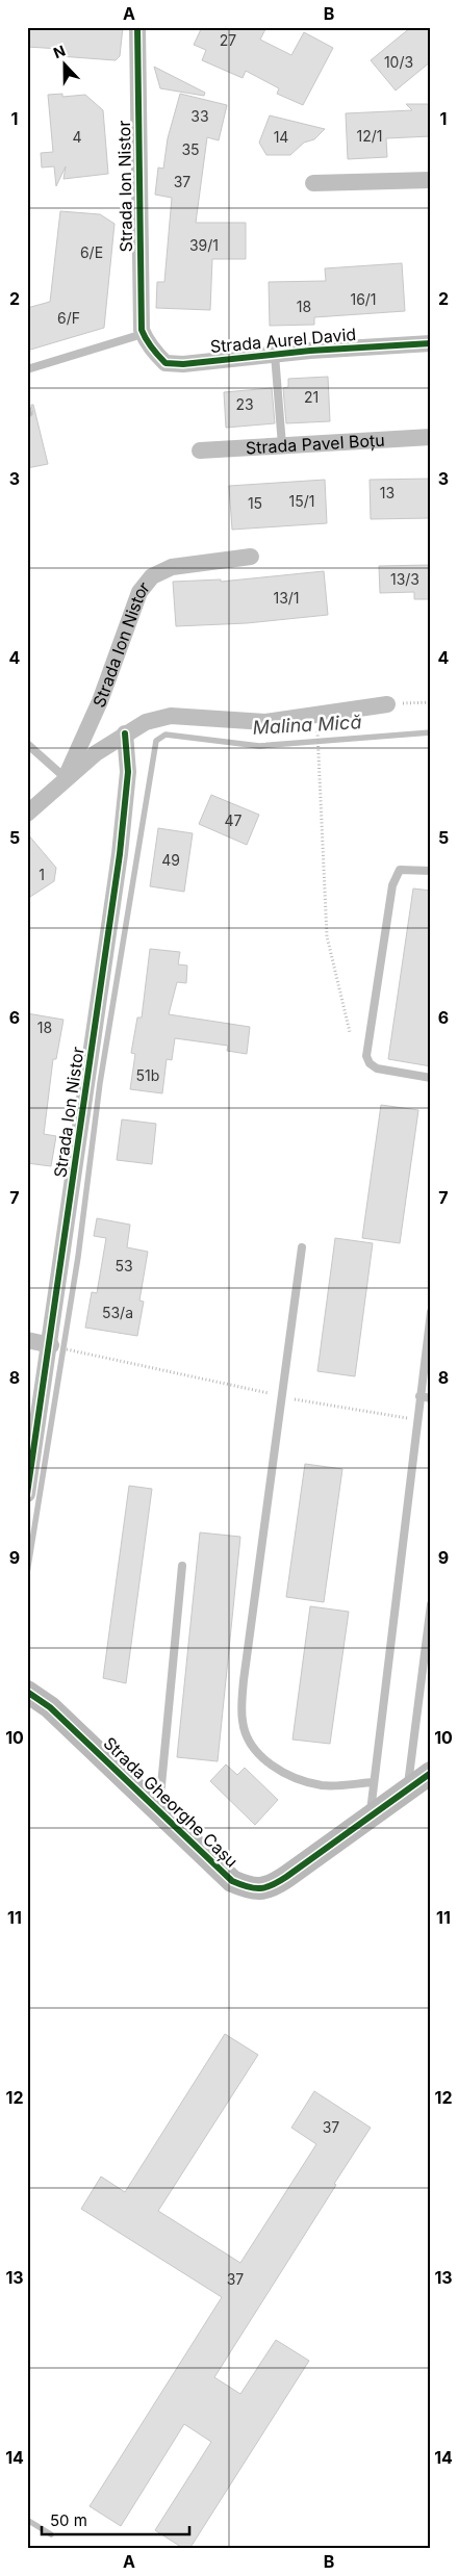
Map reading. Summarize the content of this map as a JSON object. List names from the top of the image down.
{
  "streets": {
    "street": [
      "Strada Ion Nistor",
      "Strada Aurel David",
      "Strada Pavel Boțu",
      "Strada Gheorghe Cașu"
    ]
  },
  "crossings": [
    ["Strada Ion Nistor", "Strada Aurel David"]
  ],
  "water": ["Malina Mică"],
  "house_numbers": [
    "27",
    "10/3",
    "33",
    "12/1",
    "4",
    "14",
    "35",
    "37",
    "39/1",
    "6/E",
    "16/1",
    "18",
    "6/F",
    "21",
    "23",
    "13",
    "15/1",
    "15",
    "13/3",
    "13/1",
    "47",
    "49",
    "1",
    "18",
    "51b",
    "53",
    "53/a",
    "37",
    "37"
  ],
  "scale_bar": "50 m",
  "north": "top",
  "grid": {
    "columns": ["A", "B"],
    "rows": [
      "1",
      "2",
      "3",
      "4",
      "5",
      "6",
      "7",
      "8",
      "9",
      "10",
      "11",
      "12",
      "13",
      "14"
    ]
  }
}
